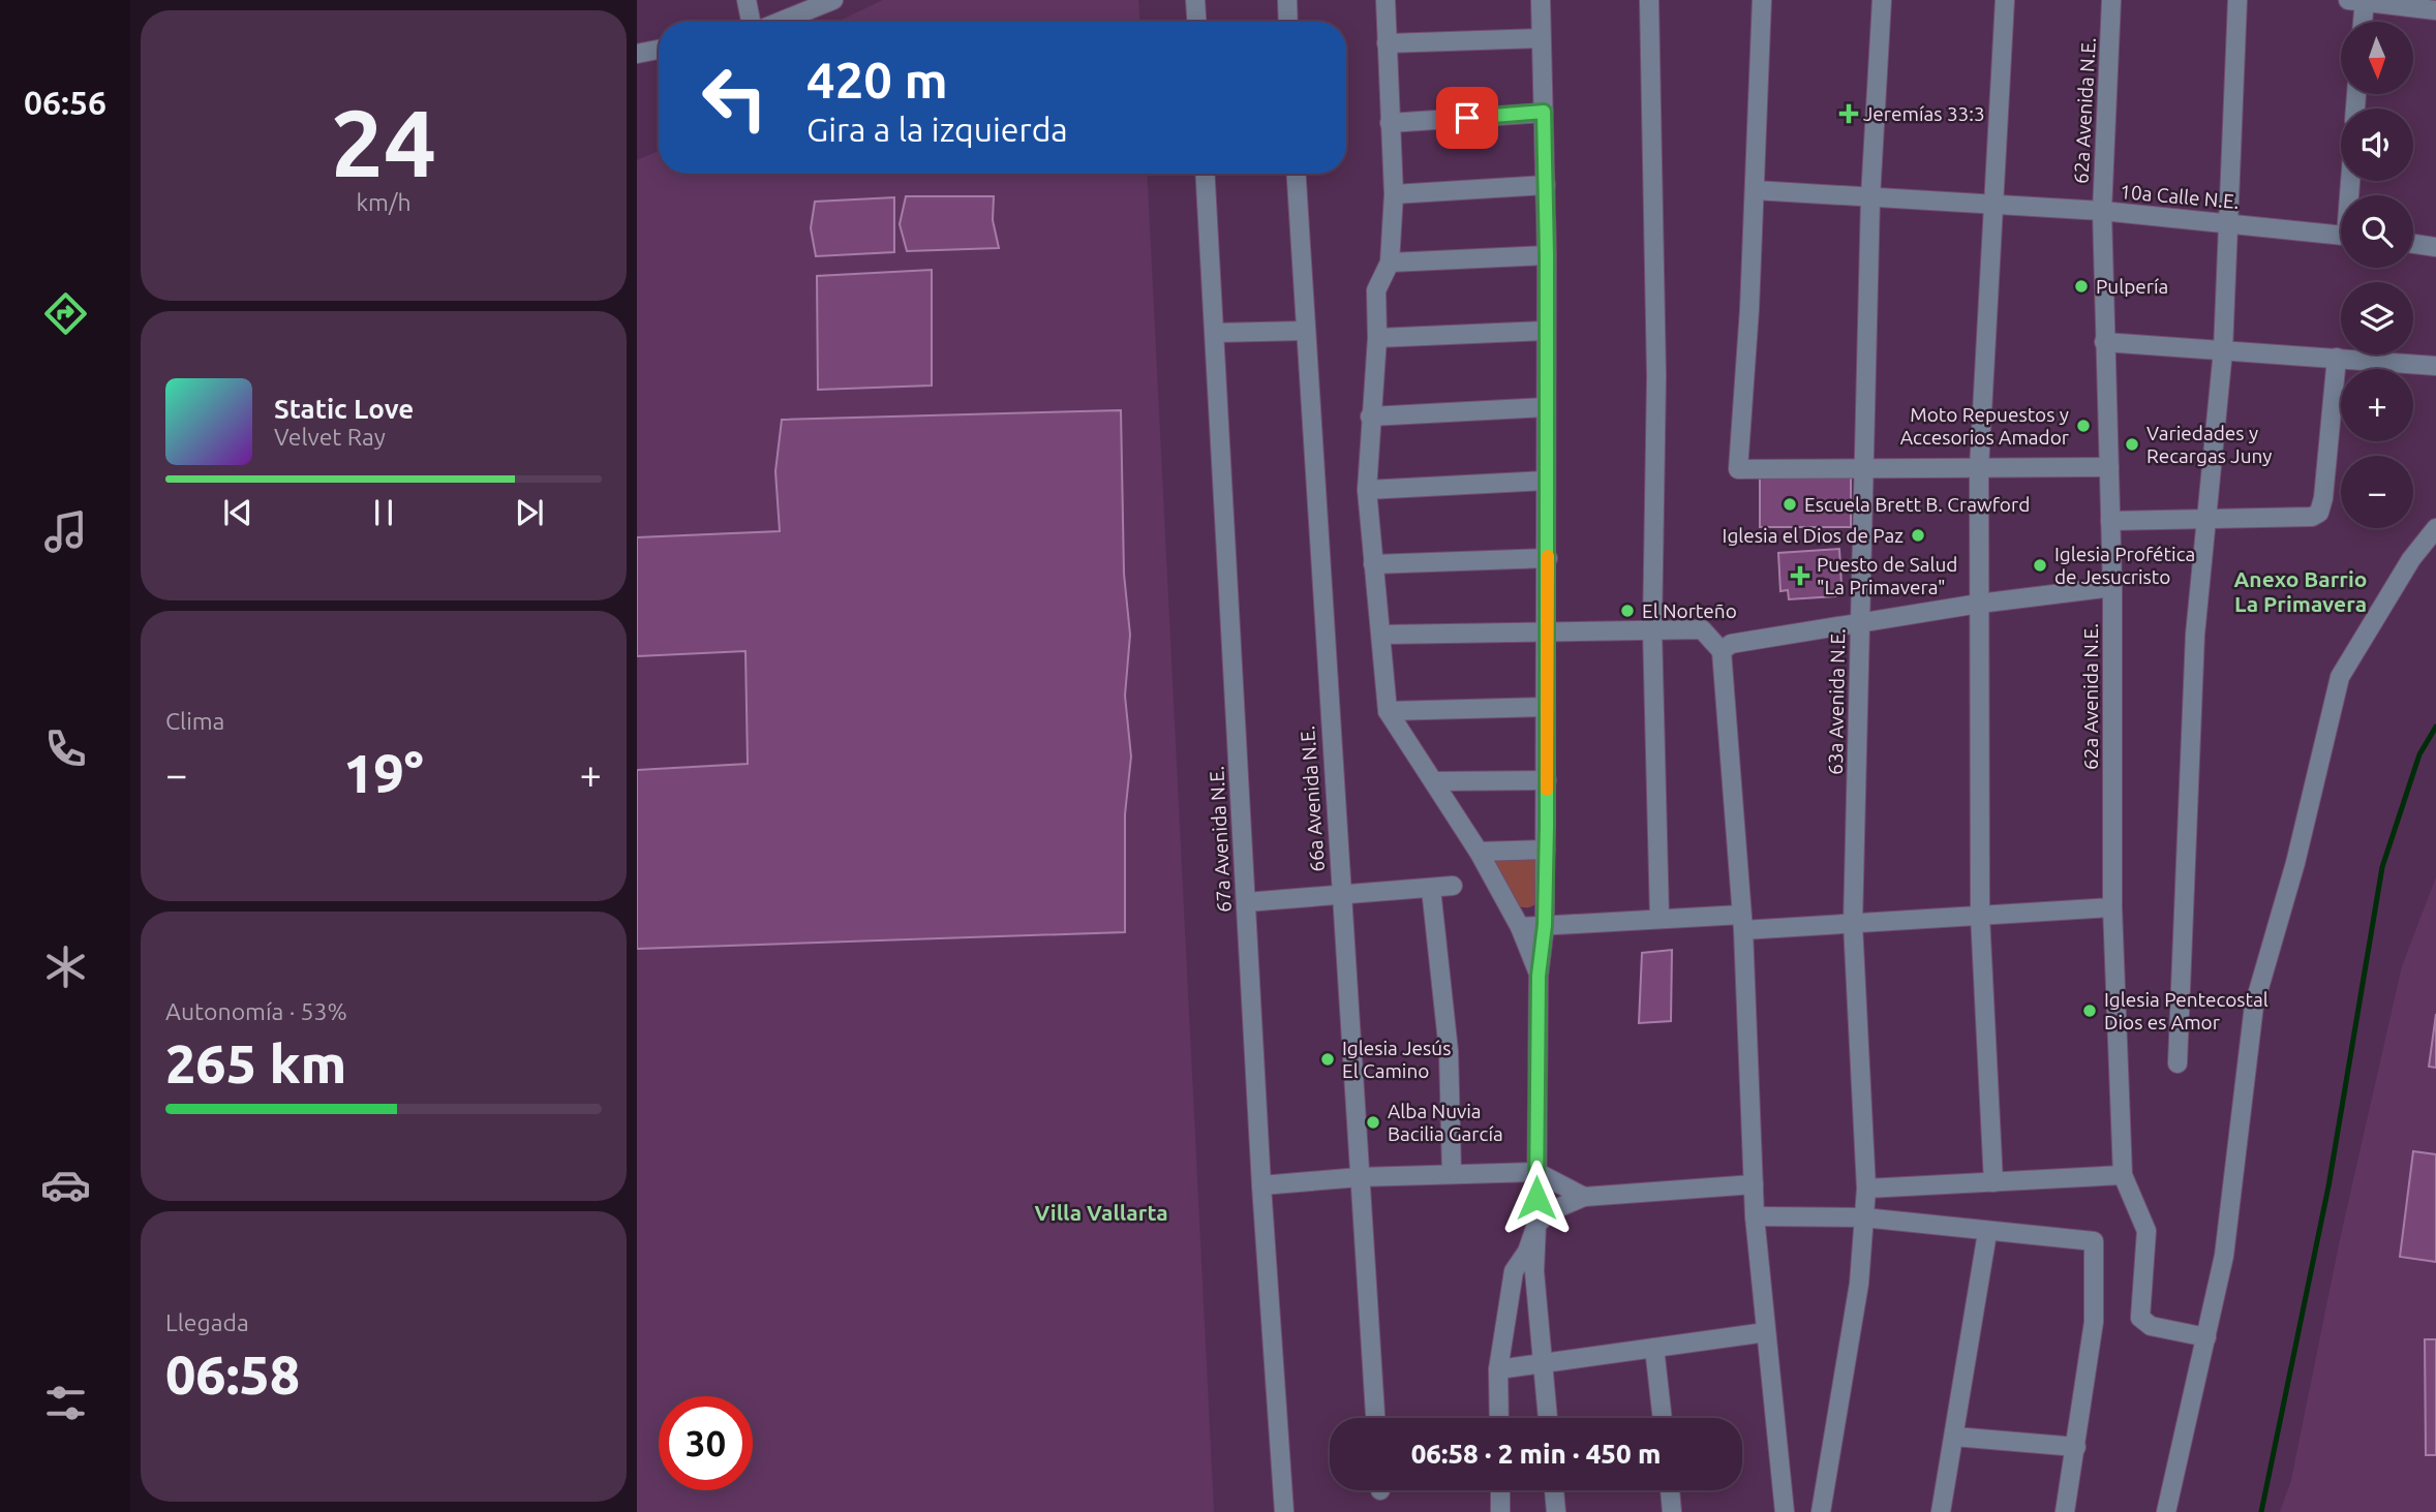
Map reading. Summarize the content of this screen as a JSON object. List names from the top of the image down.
{
  "streets": {
    "street": [
      "62a Avenida N.E.",
      "10a Calle N.E.",
      "63a Avenida N.E.",
      "66a Avenida N.E.",
      "67a Avenida N.E."
    ]
  },
  "crossings": [
    ["62a Avenida N.E.", "10a Calle N.E."],
    ["10a Calle N.E.", "63a Avenida N.E."]
  ],
  "districts": ["Anexo Barrio La Primavera", "Villa Vallarta"],
  "places": {
    "health": ["Jeremías 33:3", "Puesto de Salud \"La Primavera\""],
    "other": [
      "Pulpería",
      "Moto Repuestos y Accesorios Amador",
      "Variedades y Recargas Juny",
      "Escuela Brett B. Crawford",
      "Iglesia el Dios de Paz",
      "Iglesia Profética de Jesucristo",
      "El Norteño",
      "Iglesia Pentecostal Dios es Amor",
      "Iglesia Jesús El Camino",
      "Alba Nuvia Bacilia García"
    ]
  },
  "north": "bottom",
  "page": {
    "tabs": "06:56",
    "tile": [
      ["24", "km/h"],
      "Clima",
      ["Autonomía · 53%", "265 km"],
      ["Llegada", "06:58"]
    ],
    "map_buttons": ["+", "−"],
    "turn": ["420 m", "Gira a la izquierda"],
    "song": ["Static Love", "Velvet Ray"],
    "heat": ["−", "19°", "+"],
    "limit": "30",
    "trip": "06:58 · 2 min · 450 m"
  }
}
